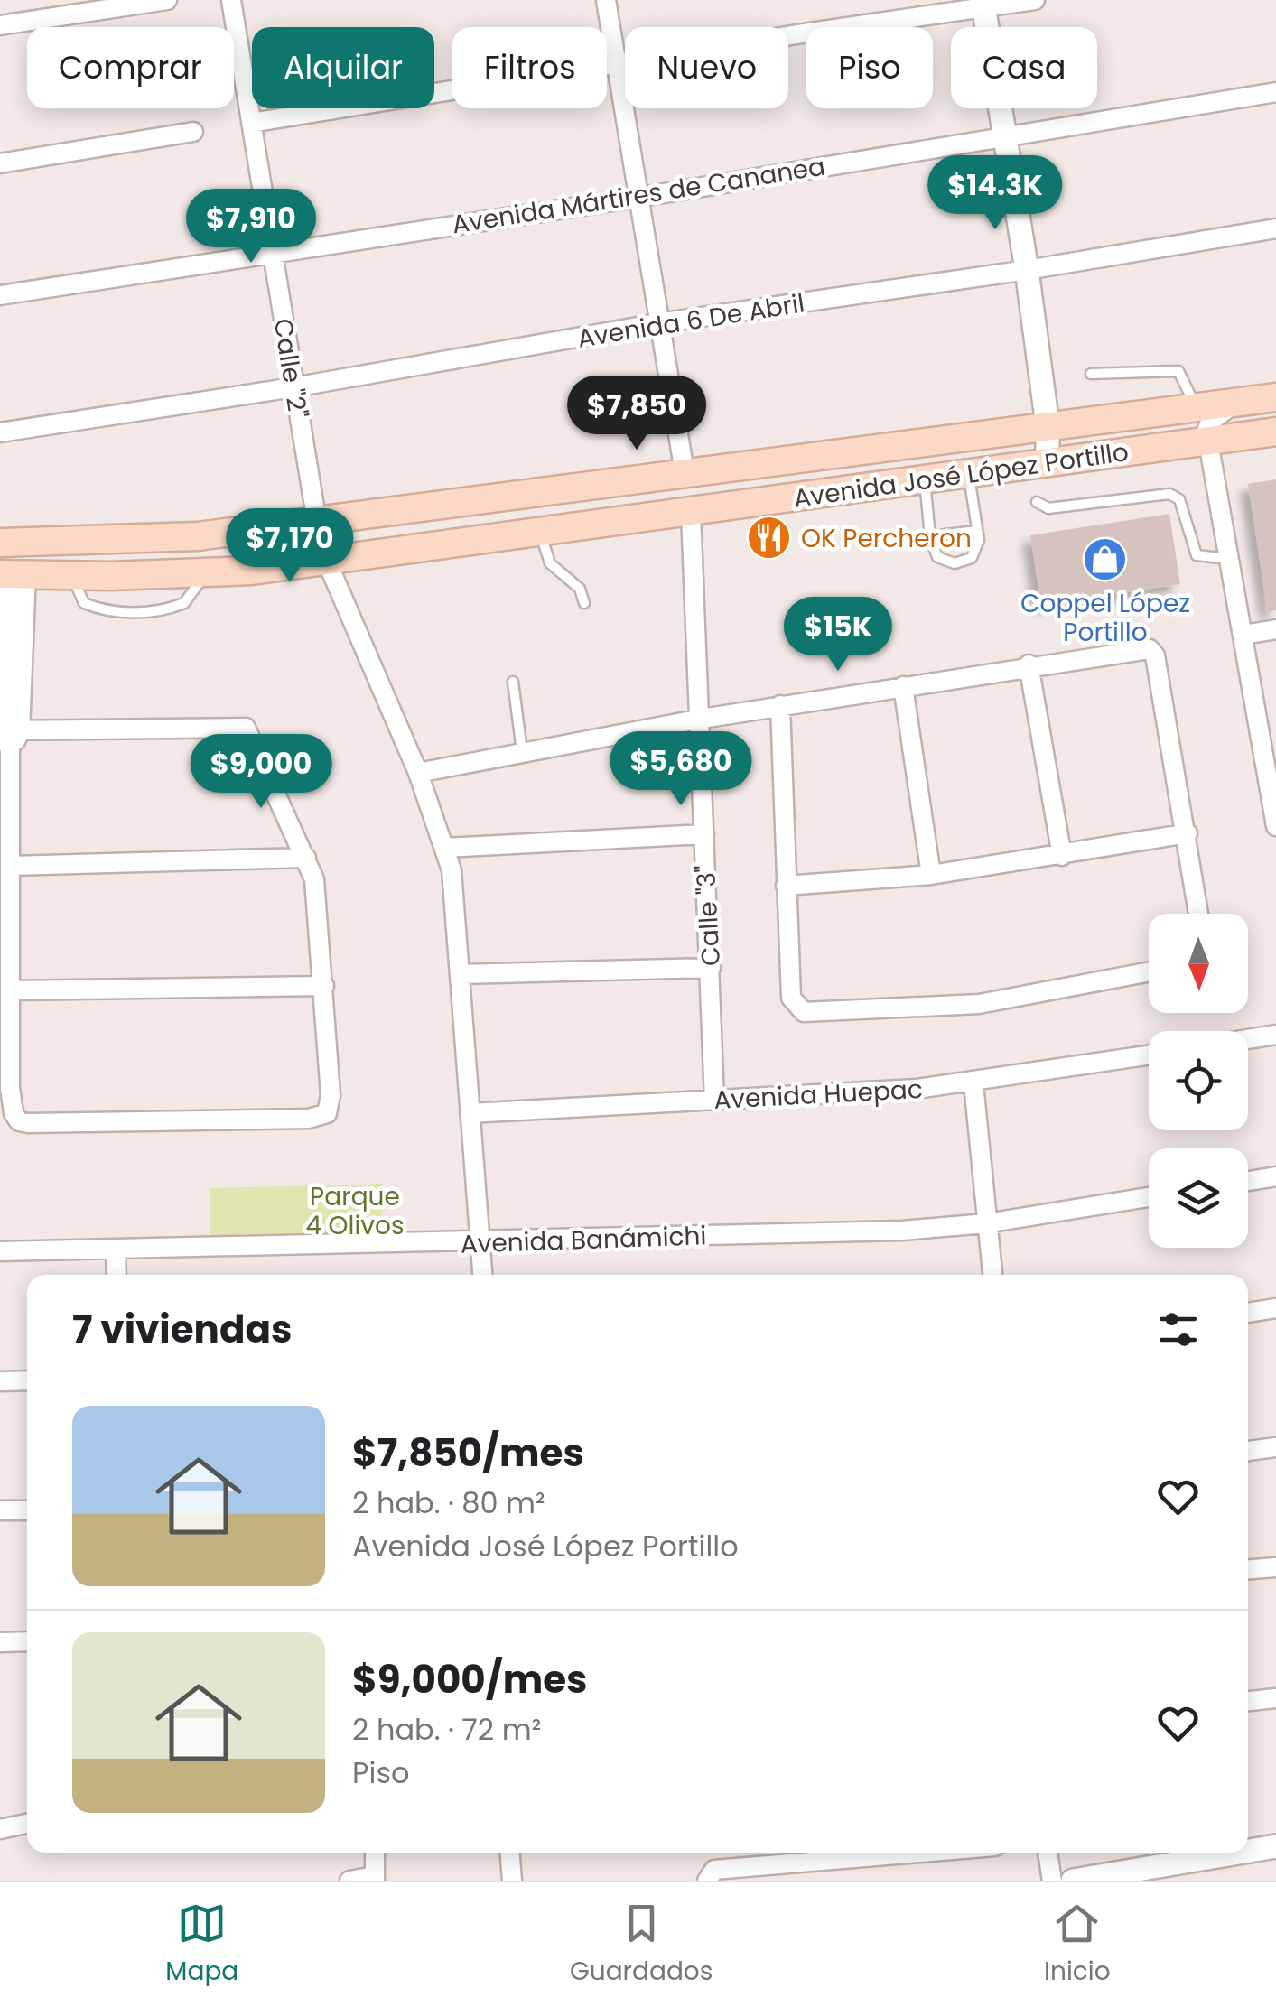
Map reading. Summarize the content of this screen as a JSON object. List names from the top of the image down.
{
  "streets": {
    "main road": ["Avenida José López Portillo"],
    "street": [
      "Avenida Mártires de Cananea",
      "Avenida 6 De Abril",
      "Calle \"2\"",
      "Calle \"3\"",
      "Avenida Huepac",
      "Avenida Banámichi"
    ]
  },
  "crossings": [
    ["Avenida Mártires de Cananea", "Calle \"2\""],
    ["Avenida 6 De Abril", "Calle \"2\""],
    ["Calle \"2\"", "Avenida José López Portillo"],
    ["Avenida José López Portillo", "Calle \"3\""],
    ["Calle \"3\"", "Avenida Huepac"]
  ],
  "parks": ["Parque 4 Olivos"],
  "places": {
    "restaurant": ["OK Percheron"],
    "shop": ["Coppel López Portillo"]
  },
  "north": "bottom",
  "page": {
    "chip": [
      "Comprar",
      "Alquilar",
      "Filtros",
      "Nuevo",
      "Piso",
      "Casa"
    ],
    "price": [
      "$14.3K",
      "$7,910",
      "$7,850",
      "$7,170",
      "$15K",
      "$5,680",
      "$9,000"
    ],
    "heading": "7 viviendas",
    "list": [
      {
        "name": "$7,850/mes",
        "note": "2 hab. · 80 m² · Avenida José López Portillo"
      },
      {
        "name": "$9,000/mes",
        "note": "2 hab. · 72 m² · Piso"
      }
    ],
    "tabs": ["Mapa", "Guardados", "Inicio"]
  }
}
